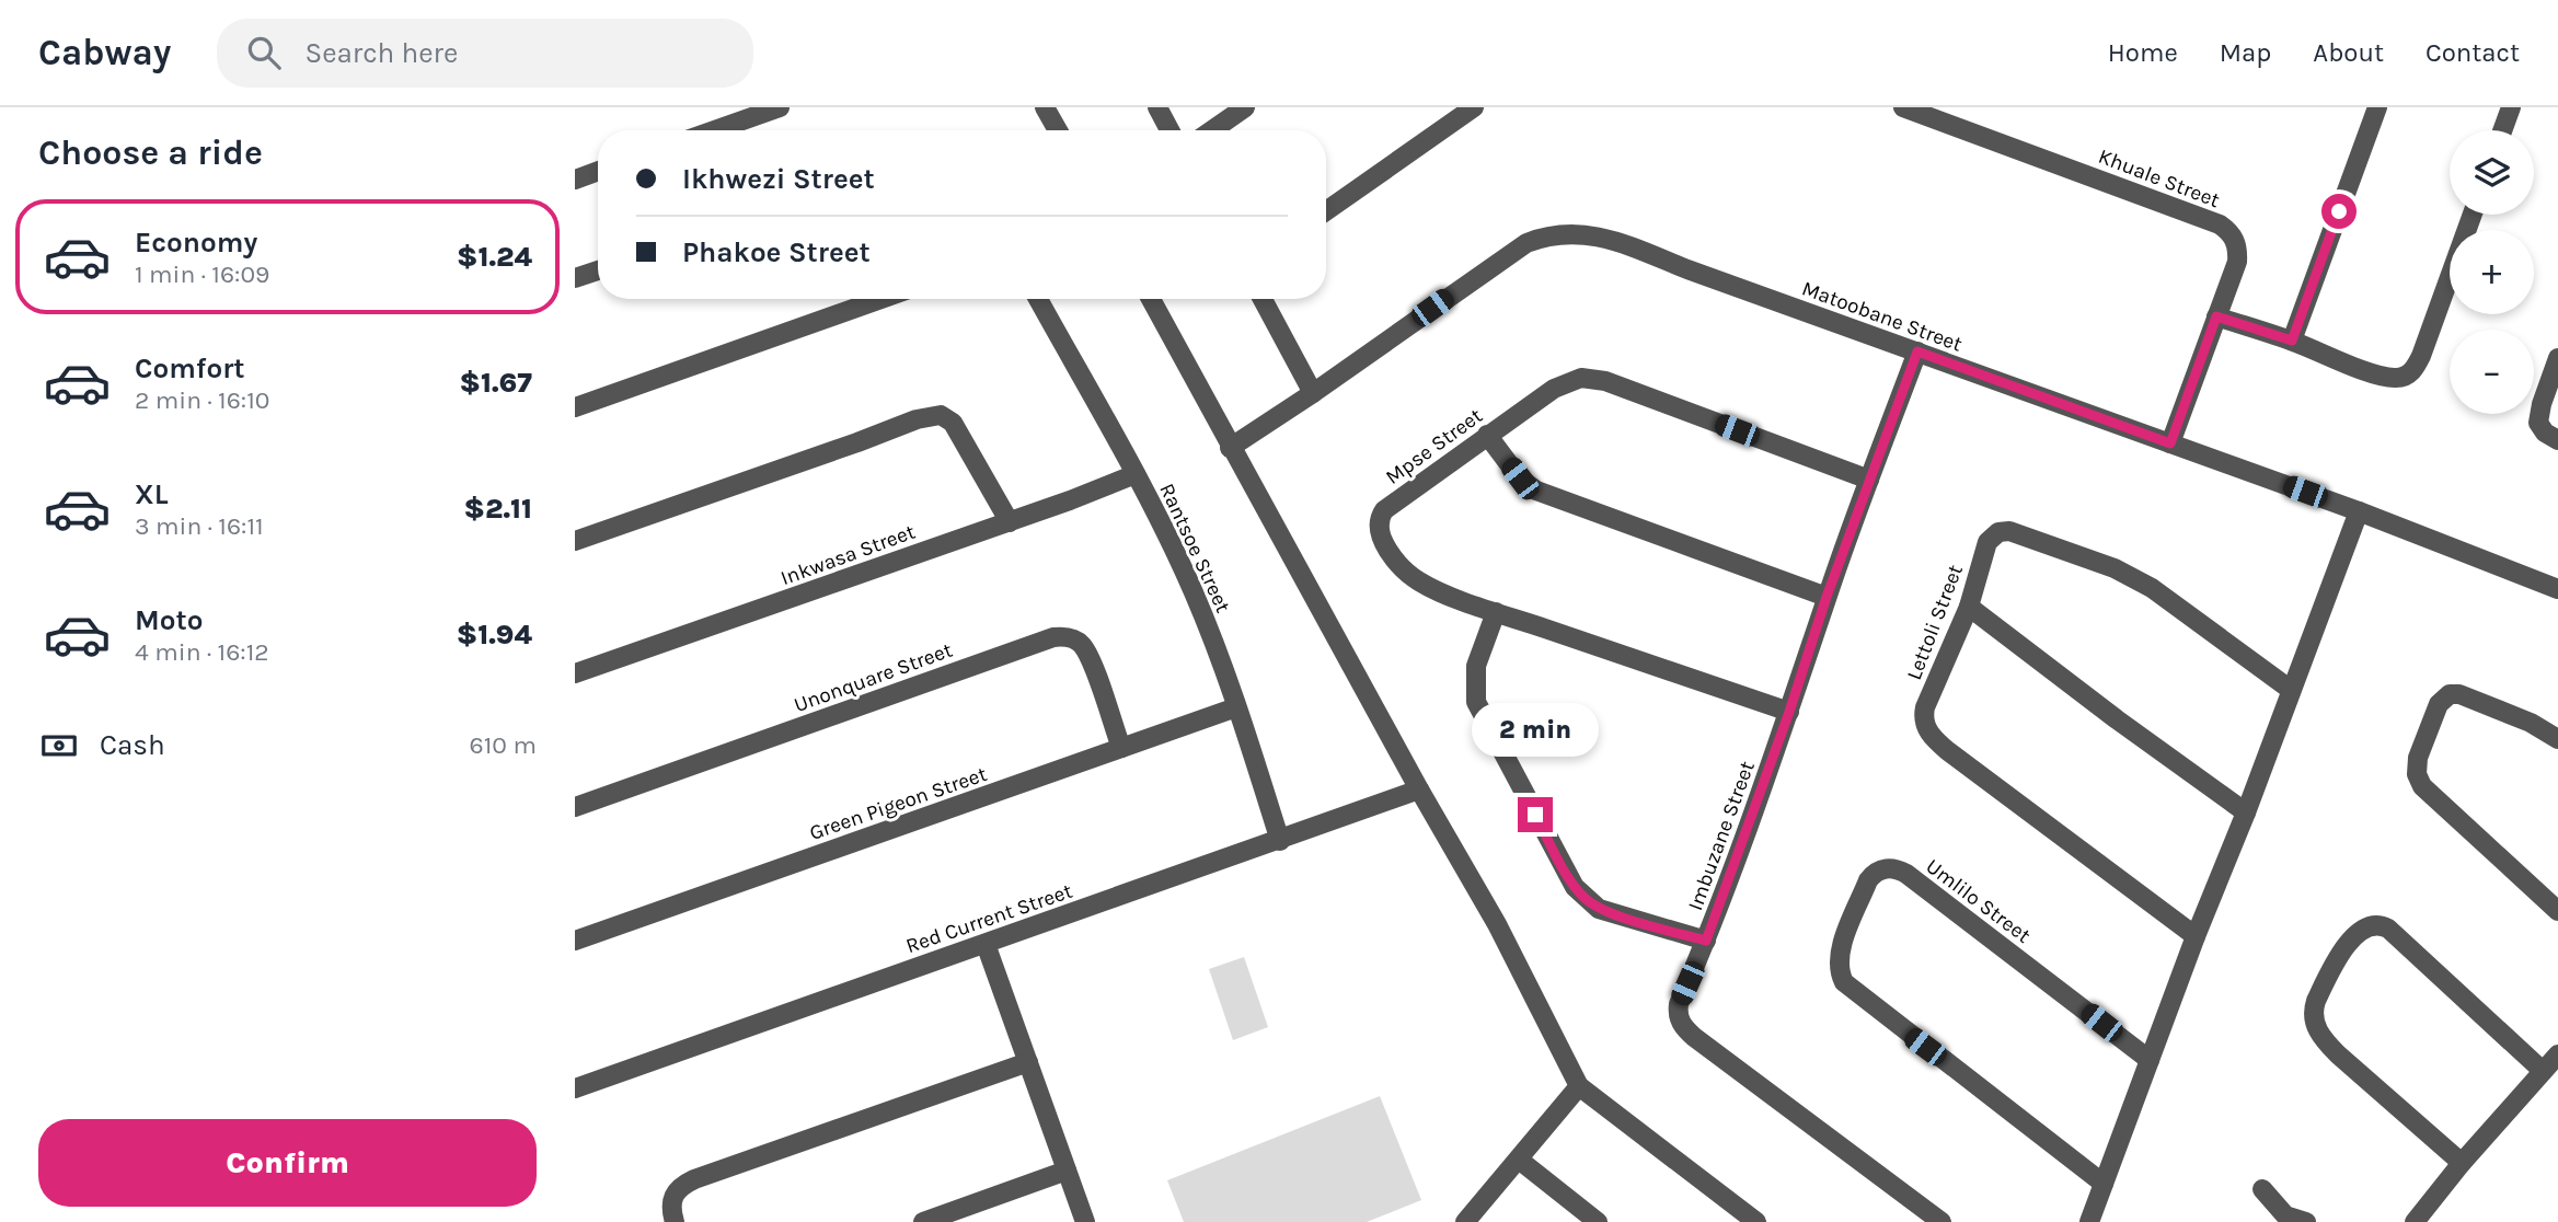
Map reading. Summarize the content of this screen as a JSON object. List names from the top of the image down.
{
  "streets": {
    "street": [
      "Khuale Street",
      "Matoobane Street",
      "Mpse Street",
      "Rantsoe Street",
      "Inkwasa Street",
      "Lettoli Street",
      "Unonquare Street",
      "Green Pigeon Street",
      "Imbuzane Street",
      "Umlilo Street",
      "Red Current Street"
    ]
  },
  "crossings": [
    ["Khuale Street", "Matoobane Street"],
    ["Matoobane Street", "Imbuzane Street"],
    ["Mpse Street", "Imbuzane Street"],
    ["Rantsoe Street", "Inkwasa Street"],
    ["Rantsoe Street", "Green Pigeon Street"],
    ["Rantsoe Street", "Red Current Street"],
    ["Unonquare Street", "Green Pigeon Street"]
  ],
  "page": {
    "header": "Cabway",
    "search": "Search here",
    "nav": [
      "Home",
      "Map",
      "About",
      "Contact"
    ],
    "heading": "Choose a ride",
    "map_buttons": ["+", "−"],
    "banner": ["Ikhwezi Street", "Phakoe Street"],
    "list": [
      {
        "name": "Economy",
        "note": "1 min · 16:09",
        "value": "$1.24"
      },
      {
        "name": "Comfort",
        "note": "2 min · 16:10",
        "value": "$1.67"
      },
      {
        "name": "XL",
        "note": "3 min · 16:11",
        "value": "$2.11"
      },
      {
        "name": "Moto",
        "note": "4 min · 16:12",
        "value": "$1.94"
      }
    ],
    "pay": ["Cash", "610 m"],
    "bubble": "2 min",
    "buttons": "Confirm"
  }
}
